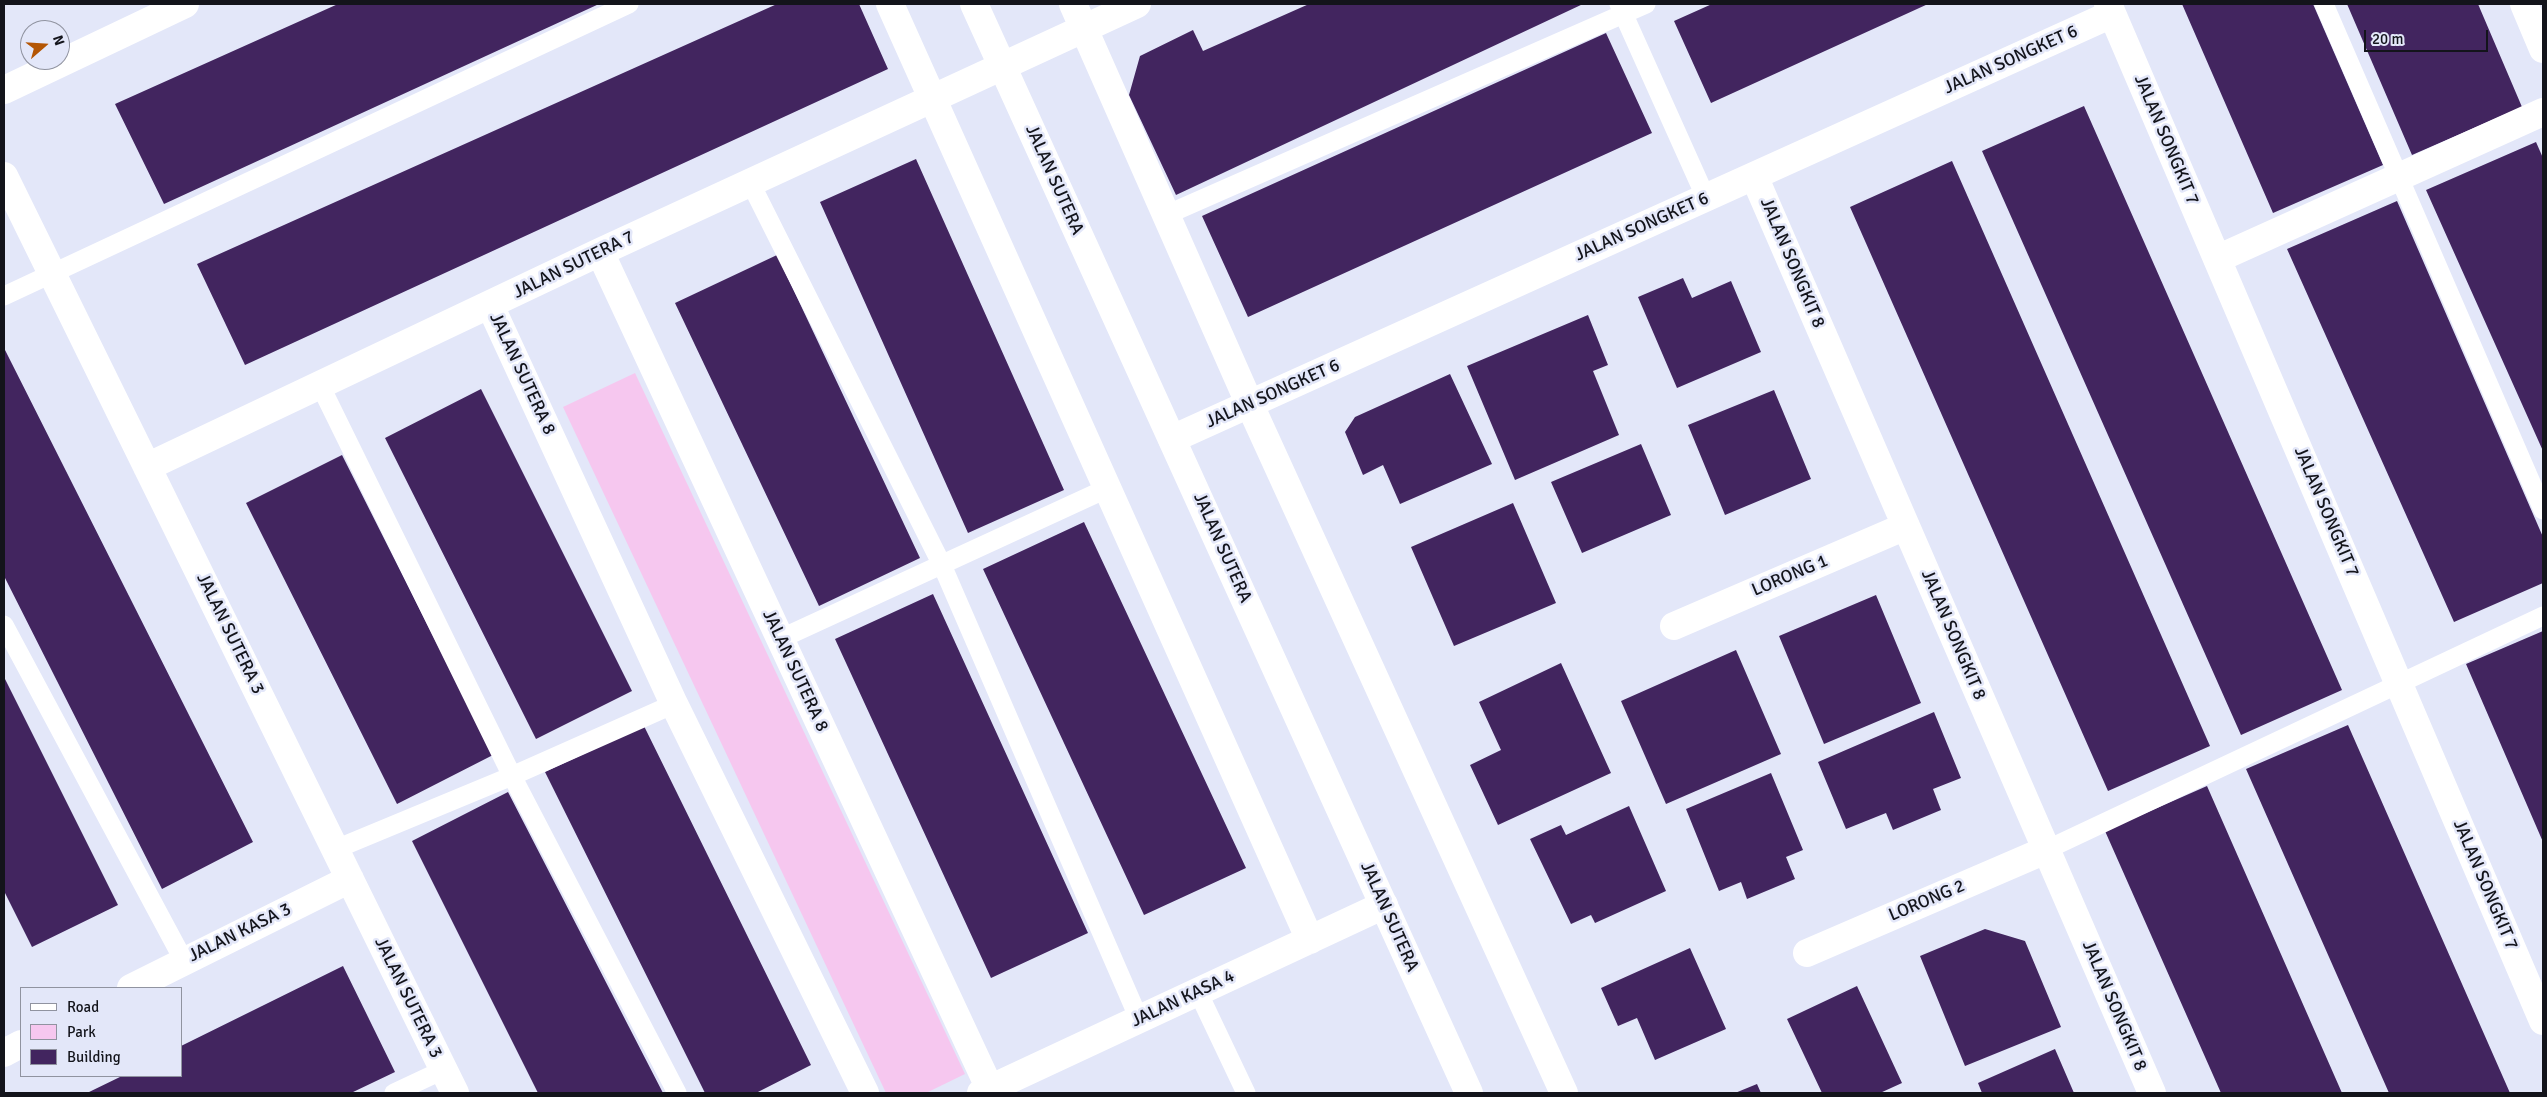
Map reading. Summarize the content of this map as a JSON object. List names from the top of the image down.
{
  "streets": {
    "street": [
      "JALAN SONGKET 6",
      "JALAN SONGKIT 7",
      "JALAN SUTERA",
      "JALAN SONGKIT 8",
      "JALAN SUTERA 7",
      "JALAN SUTERA 8",
      "LORONG 1",
      "JALAN SUTERA 3",
      "LORONG 2",
      "JALAN KASA 3",
      "JALAN KASA 4"
    ]
  },
  "crossings": [
    ["JALAN SONGKET 6", "JALAN SONGKIT 7"],
    ["JALAN SONGKET 6", "JALAN SUTERA"],
    ["JALAN SONGKET 6", "JALAN SONGKIT 8"],
    ["JALAN SUTERA", "JALAN SUTERA 7"],
    ["JALAN SUTERA", "JALAN KASA 4"],
    ["JALAN SONGKIT 8", "LORONG 1"],
    ["JALAN SONGKIT 8", "LORONG 2"],
    ["JALAN SUTERA 7", "JALAN SUTERA 8"],
    ["JALAN SUTERA 7", "JALAN SUTERA 3"],
    ["JALAN SUTERA 8", "JALAN KASA 4"],
    ["JALAN SUTERA 3", "JALAN KASA 3"]
  ],
  "legend": ["Road", "Park", "Building"],
  "scale_bar": "20 m",
  "north": "right"
}
